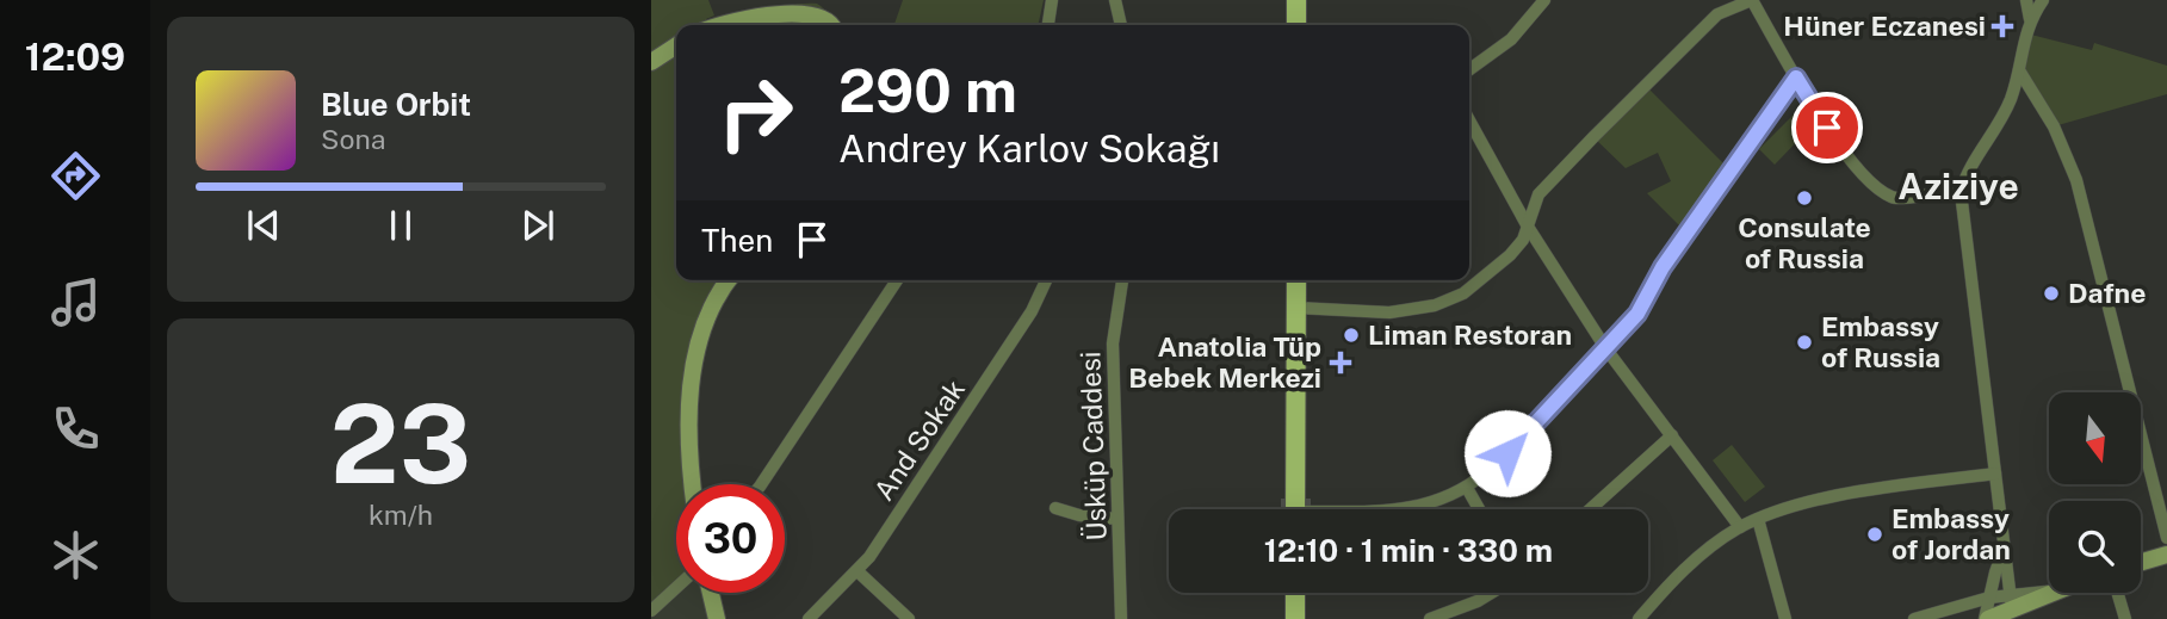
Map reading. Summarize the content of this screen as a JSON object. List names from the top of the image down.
{
  "streets": {
    "street": ["And Sokak", "Üsküp Caddesi"]
  },
  "districts": ["Aziziye"],
  "places": {
    "health": ["Hüner Eczanesi", "Anatolia Tüp Bebek Merkezi"],
    "other": [
      "Consulate of Russia",
      "Dafne",
      "Liman Restoran",
      "Embassy of Russia",
      "Embassy of Jordan"
    ]
  },
  "north": "bottom",
  "page": {
    "tabs": "12:09",
    "turn": ["290 m", "Andrey Karlov Sokağı"],
    "song": ["Blue Orbit", "Sona"],
    "then": "Then",
    "tile": ["23", "km/h"],
    "limit": "30",
    "trip": "12:10 · 1 min · 330 m"
  }
}
